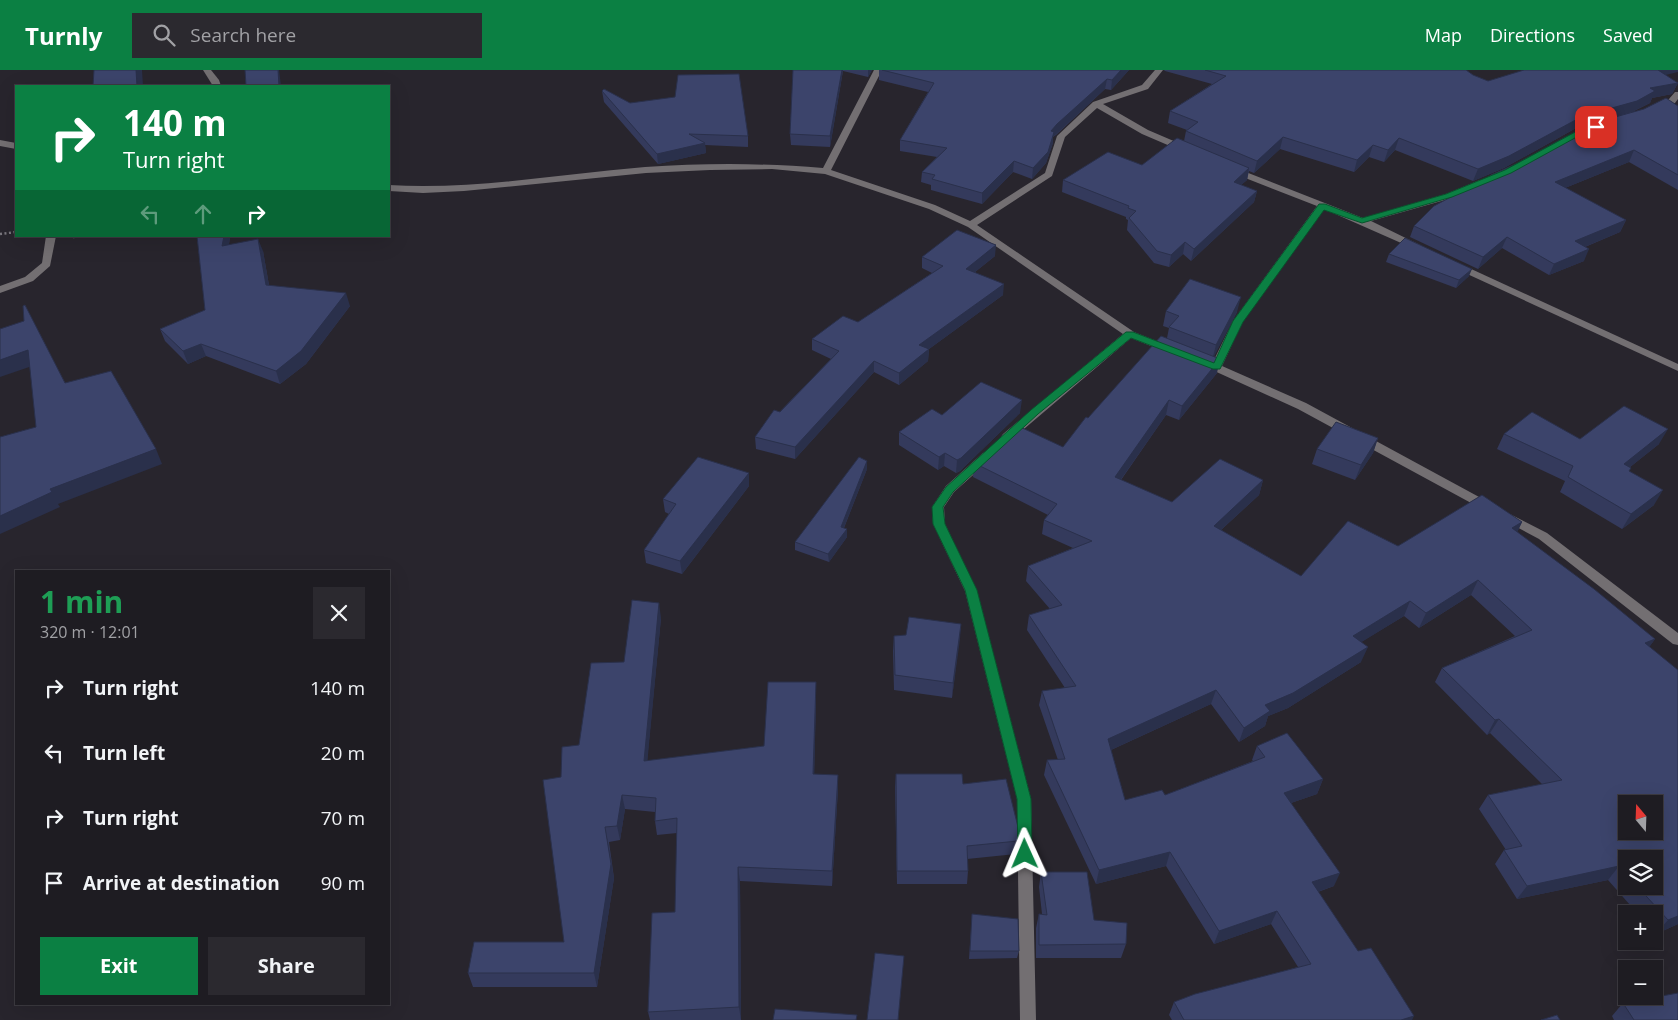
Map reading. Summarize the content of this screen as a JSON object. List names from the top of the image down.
{
  "north": "top",
  "page": {
    "header": "Turnly",
    "search": "Search here",
    "nav": ["Map", "Directions", "Saved"],
    "turn": ["140 m", "Turn right"],
    "heading": ["1 min", "320 m · 12:01"],
    "list": [
      {
        "name": "Turn right",
        "value": "140 m"
      },
      {
        "name": "Turn left",
        "value": "20 m"
      },
      {
        "name": "Turn right",
        "value": "70 m"
      },
      {
        "name": "Arrive at destination",
        "value": "90 m"
      }
    ],
    "map_buttons": ["+", "−"],
    "buttons": ["Exit", "Share"]
  }
}
